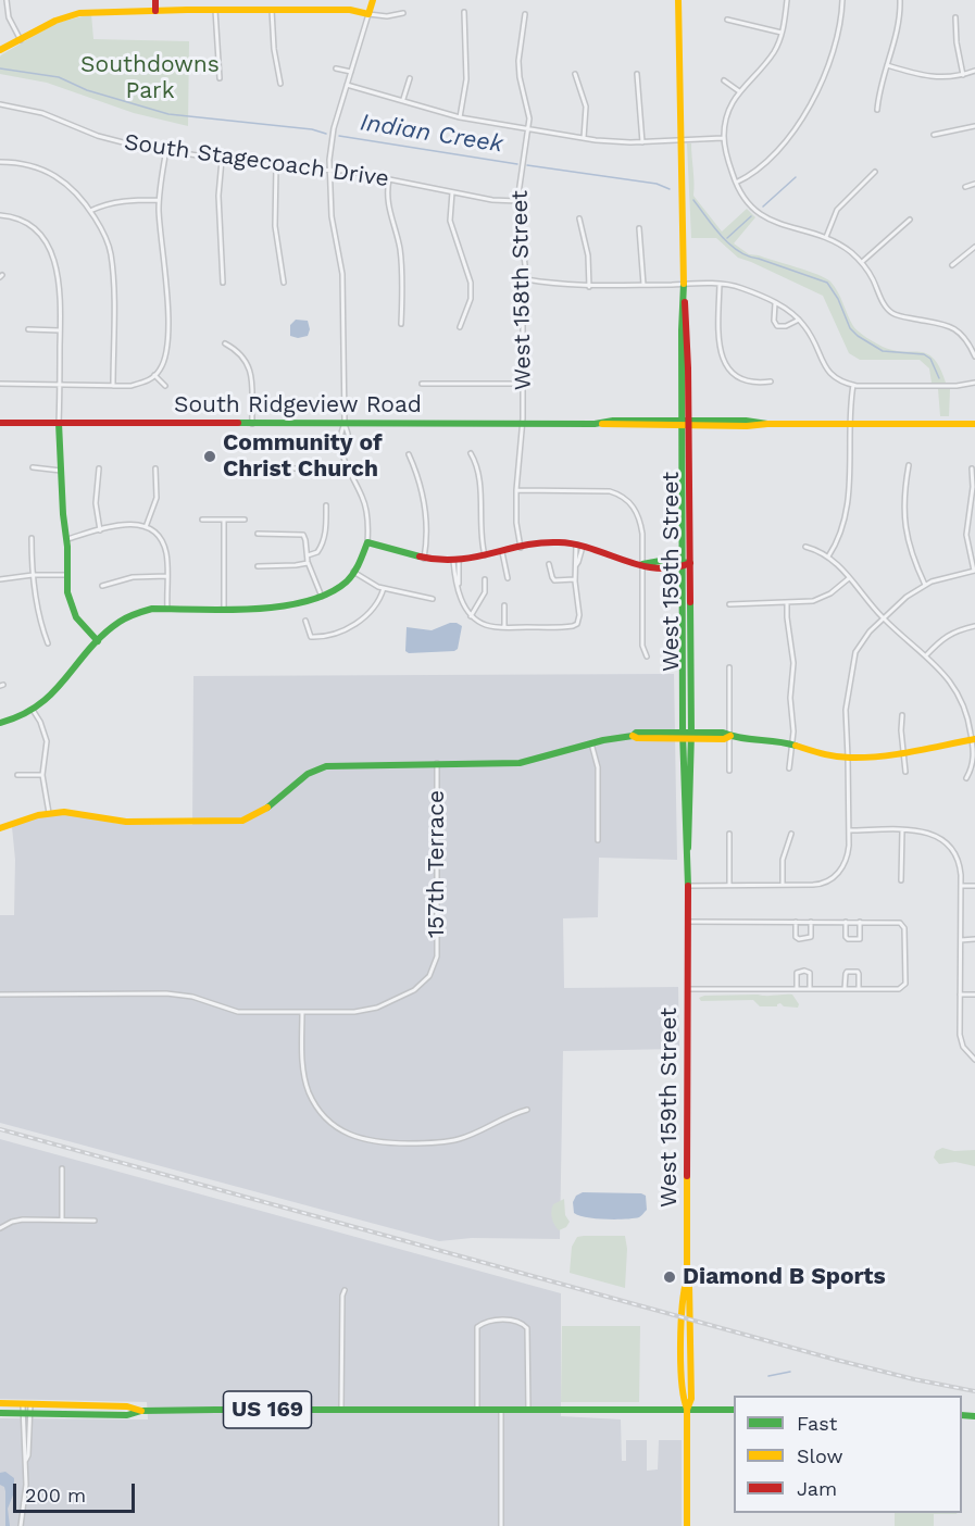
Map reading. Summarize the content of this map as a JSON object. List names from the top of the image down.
{
  "streets": {
    "main road": ["South Ridgeview Road", "West 159th Street", "US 169"],
    "street": ["South Stagecoach Drive", "West 158th Street", "157th Terrace"]
  },
  "crossings": [
    ["South Stagecoach Drive", "West 158th Street"],
    ["West 158th Street", "South Ridgeview Road"],
    ["South Ridgeview Road", "West 159th Street"],
    ["West 159th Street", "US 169"]
  ],
  "water": ["Indian Creek"],
  "parks": ["Southdowns Park"],
  "places": ["Community of Christ Church", "Diamond B Sports"],
  "legend": ["Fast", "Slow", "Jam"],
  "scale_bar": "200 m"
}
